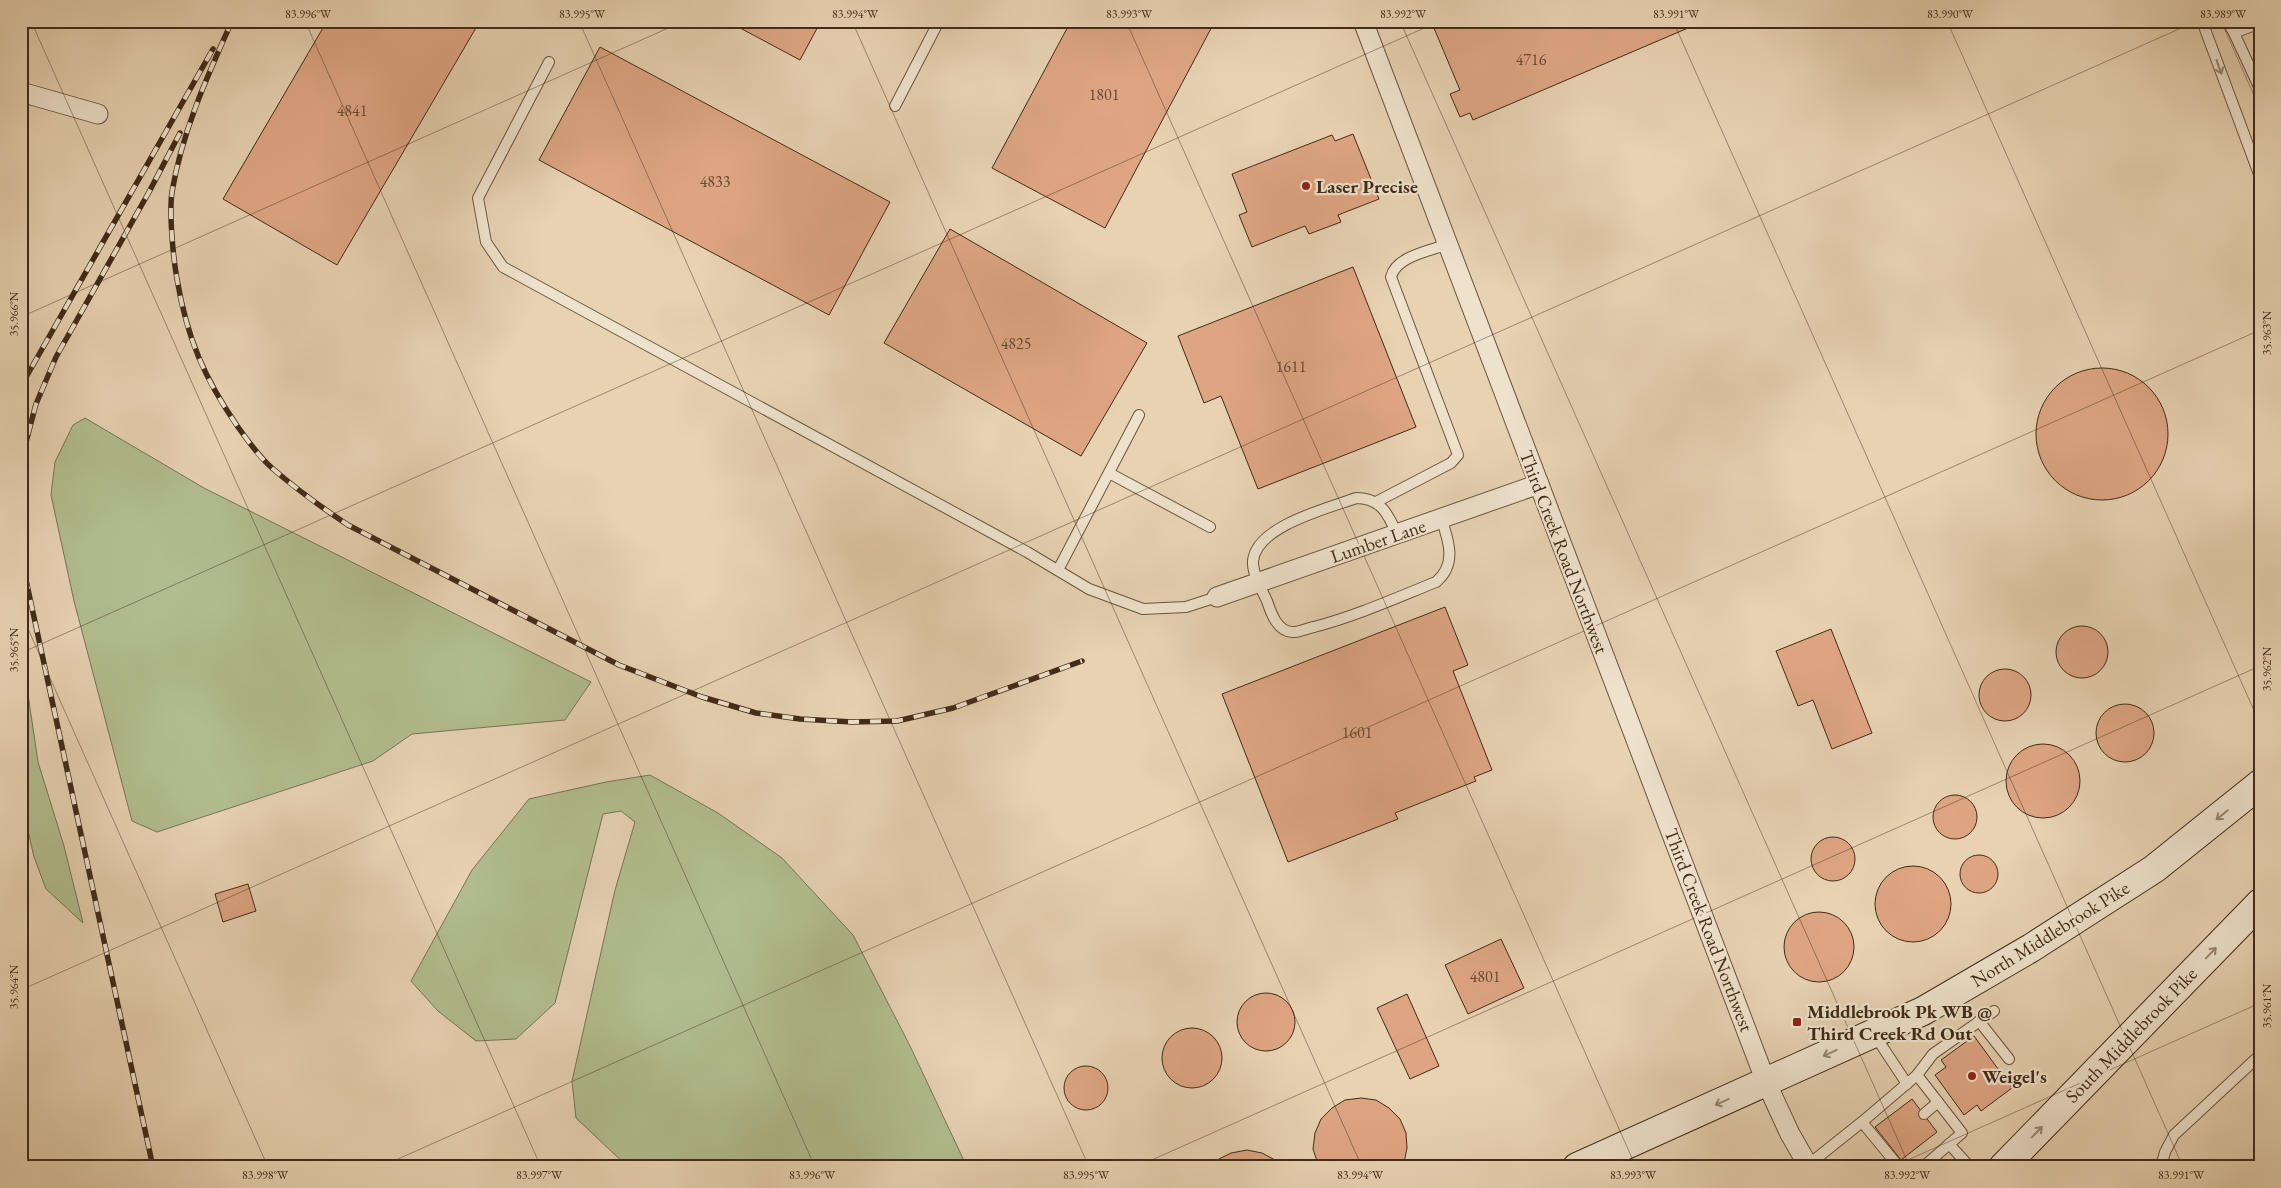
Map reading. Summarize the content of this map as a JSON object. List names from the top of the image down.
{
  "streets": {
    "main road": ["North Middlebrook Pike", "South Middlebrook Pike"],
    "street": ["Lumber Lane", "Third Creek Road Northwest"]
  },
  "crossings": [
    ["Lumber Lane", "Third Creek Road Northwest"],
    ["Third Creek Road Northwest", "North Middlebrook Pike"]
  ],
  "one_way": ["North Middlebrook Pike", "South Middlebrook Pike"],
  "places": {
    "other": ["Laser Precise", "Weigel's"],
    "transit": ["Middlebrook Pk WB @ Third Creek Rd Out"]
  },
  "house_numbers": [
    "4716",
    "1801",
    "4841",
    "4833",
    "4825",
    "1611",
    "1601",
    "4801"
  ],
  "coordinates": [
    "83.996°W",
    "83.995°W",
    "83.994°W",
    "83.993°W",
    "83.992°W",
    "83.991°W",
    "83.990°W",
    "83.989°W",
    "35.966°N",
    "35.963°N",
    "35.965°N",
    "35.962°N",
    "35.964°N",
    "35.961°N",
    "83.998°W",
    "83.997°W"
  ]
}
